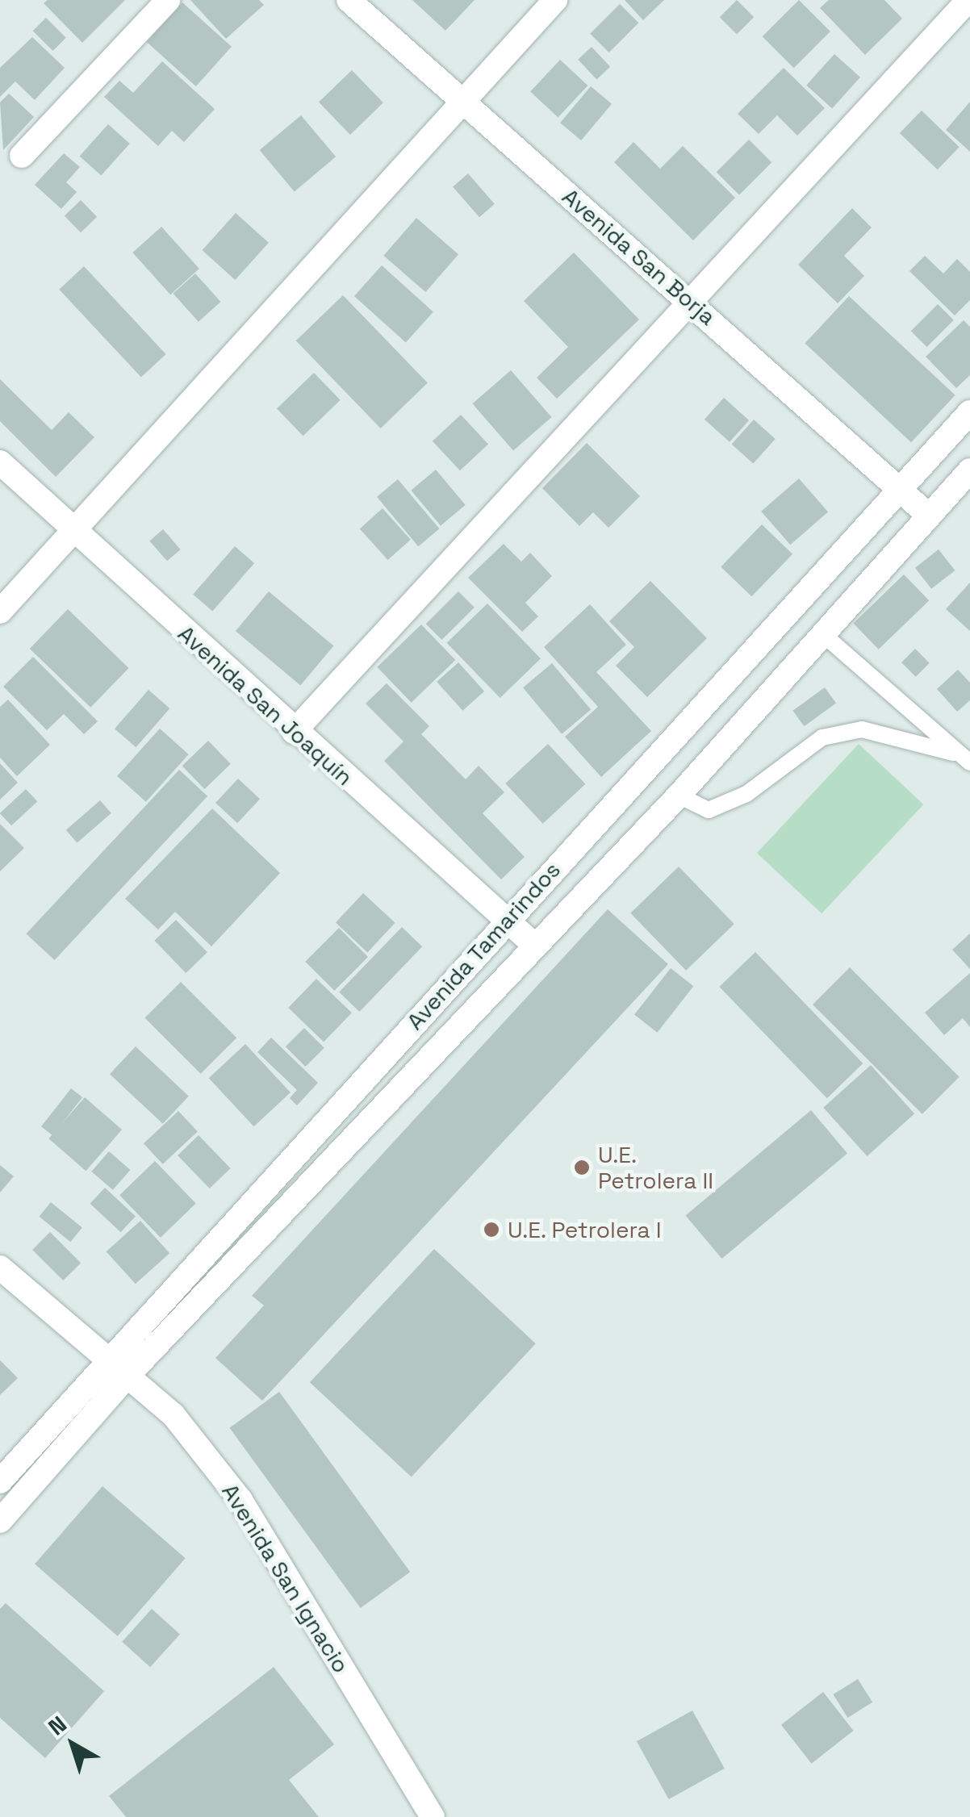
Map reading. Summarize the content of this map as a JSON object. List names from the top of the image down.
{
  "streets": {
    "street": [
      "Avenida San Borja",
      "Avenida San Joaquín",
      "Avenida Tamarindos",
      "Avenida San Ignacio"
    ]
  },
  "crossings": [
    ["Avenida San Borja", "Avenida Tamarindos"],
    ["Avenida San Joaquín", "Avenida Tamarindos"],
    ["Avenida Tamarindos", "Avenida San Ignacio"]
  ],
  "places": ["U.E. Petrolera II", "U.E. Petrolera I"],
  "north": "top left"
}
